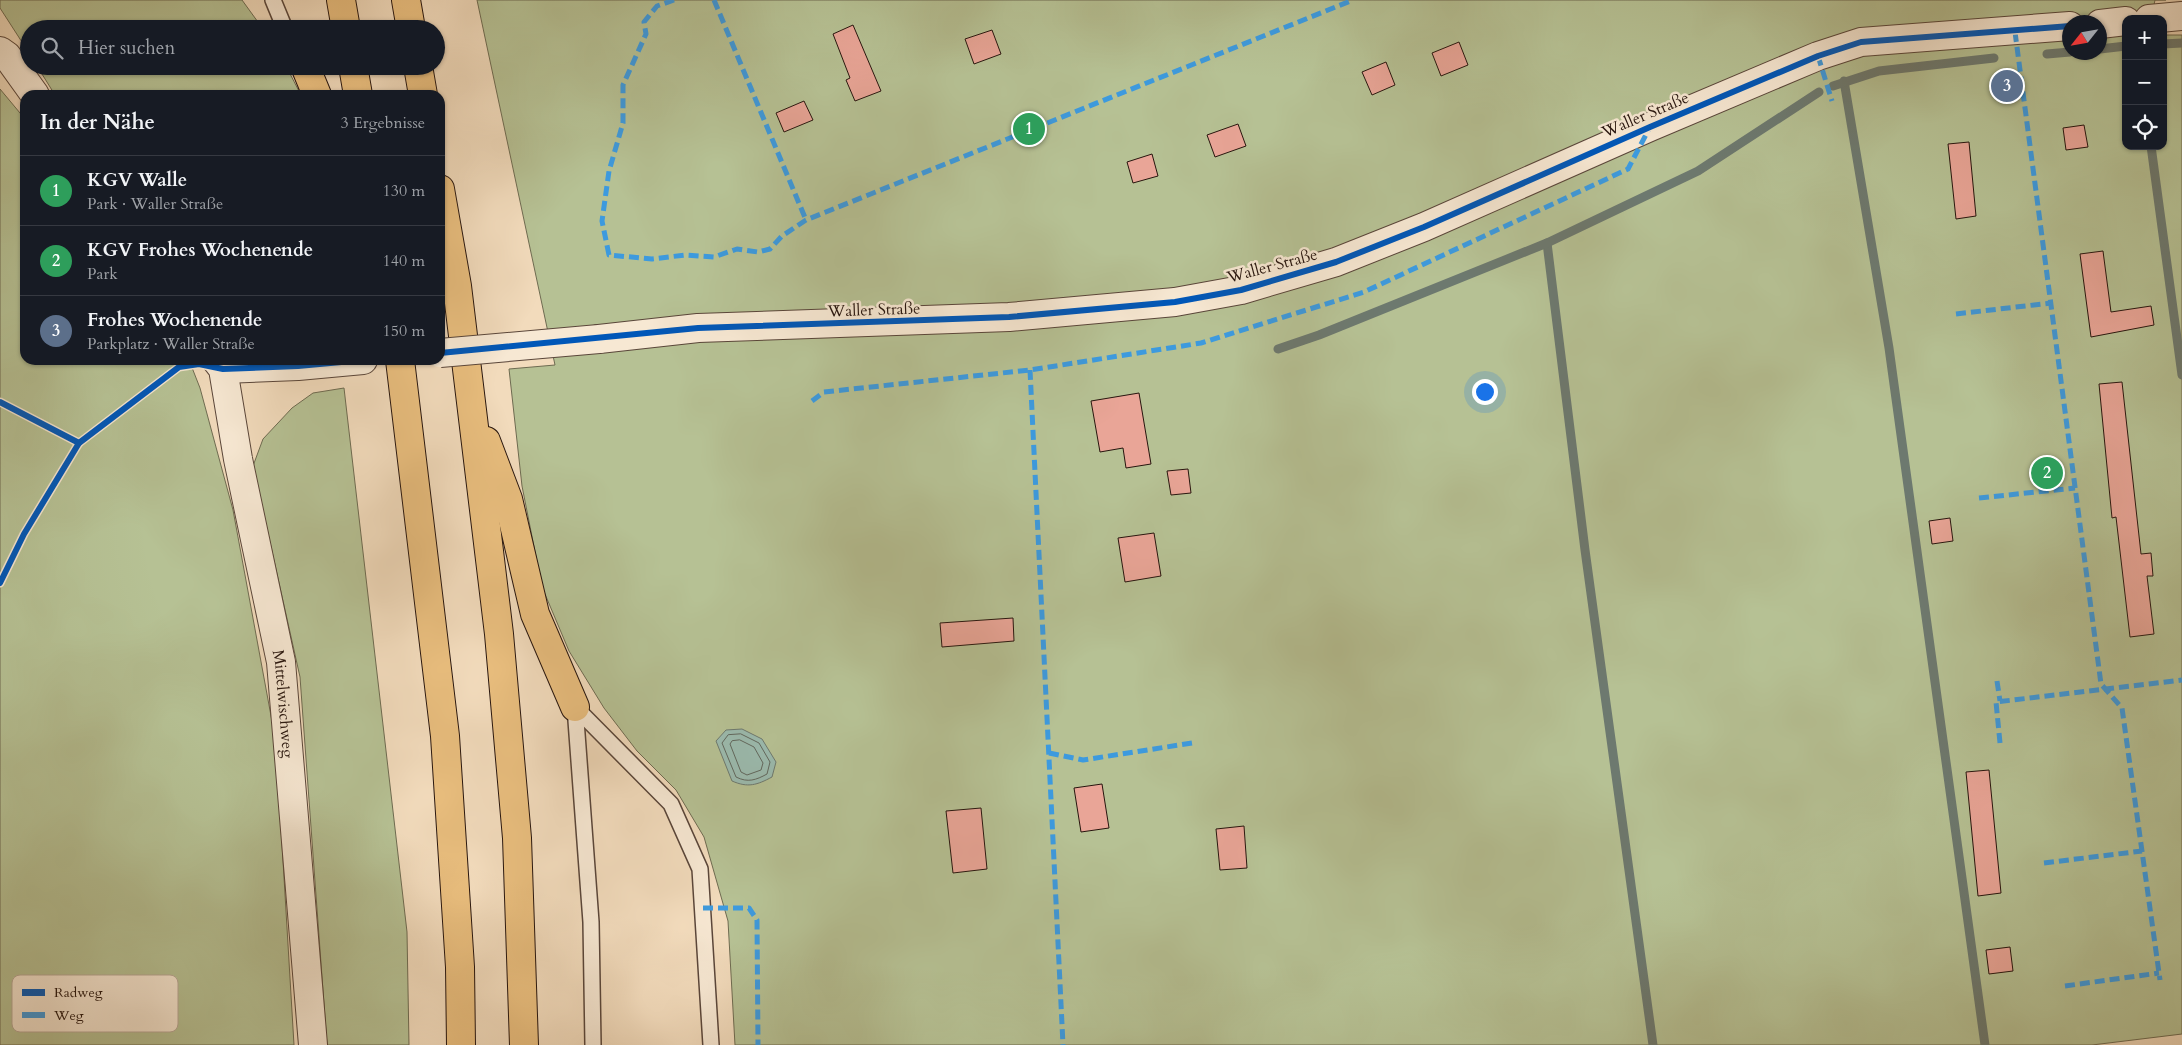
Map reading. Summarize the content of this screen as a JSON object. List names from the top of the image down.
{
  "streets": {
    "street": ["Waller Straße", "Mittelwischweg"]
  },
  "legend": ["Radweg", "Weg"],
  "north": "bottom left",
  "page": {
    "map_buttons": ["+", "−"],
    "search": "Hier suchen",
    "pins": ["3", "1", "2"],
    "heading": ["In der Nähe", "3 Ergebnisse"],
    "list": [
      {
        "mark": "1",
        "name": "KGV Walle",
        "note": "Park · Waller Straße",
        "value": "130 m"
      },
      {
        "mark": "2",
        "name": "KGV Frohes Wochenende",
        "note": "Park",
        "value": "140 m"
      },
      {
        "mark": "3",
        "name": "Frohes Wochenende",
        "note": "Parkplatz · Waller Straße",
        "value": "150 m"
      }
    ]
  }
}
